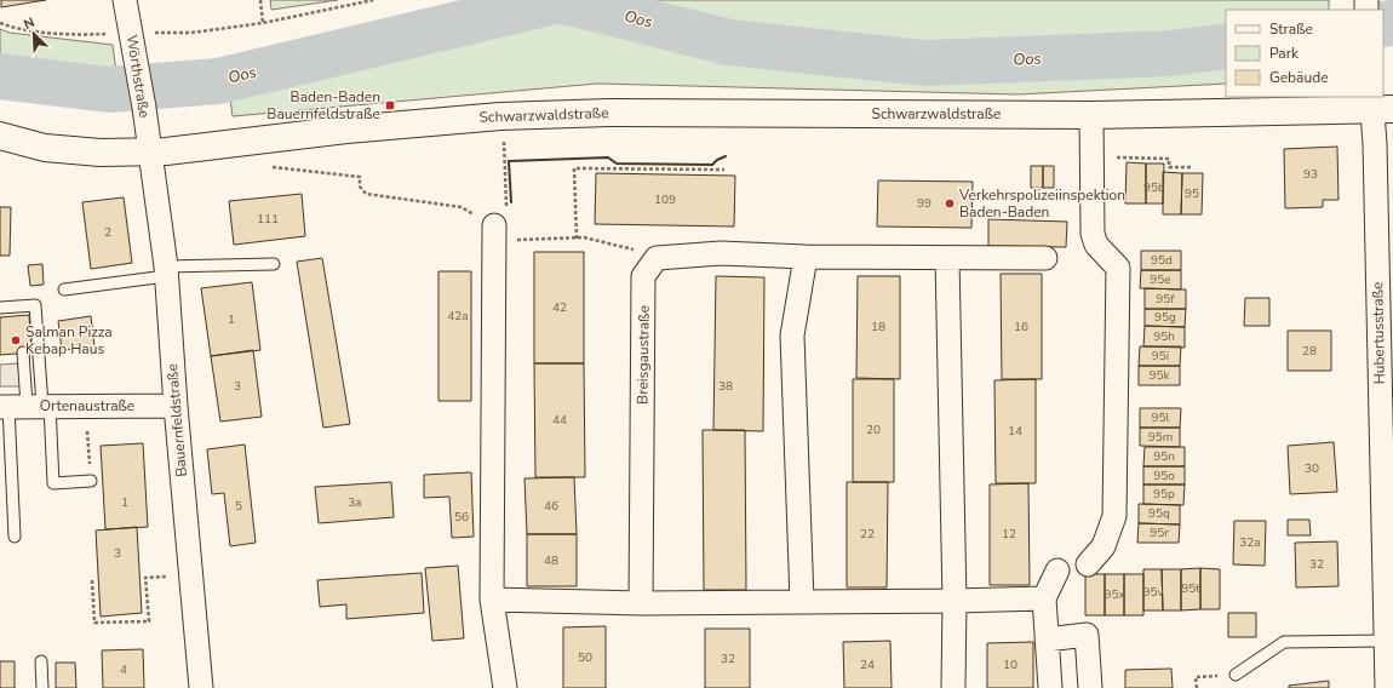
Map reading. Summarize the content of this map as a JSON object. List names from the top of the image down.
{
  "streets": {
    "street": [
      "Wörthstraße",
      "Schwarzwaldstraße",
      "Hubertusstraße",
      "Breisgaustraße",
      "Ortenaustraße",
      "Bauernfeldstraße"
    ]
  },
  "crossings": [
    ["Wörthstraße", "Schwarzwaldstraße"],
    ["Wörthstraße", "Bauernfeldstraße"],
    ["Schwarzwaldstraße", "Hubertusstraße"],
    ["Schwarzwaldstraße", "Bauernfeldstraße"],
    ["Ortenaustraße", "Bauernfeldstraße"]
  ],
  "water": ["Oos"],
  "places": {
    "transit": ["Baden-Baden Bauernfeldstraße"],
    "other": ["Verkehrspolizeiinspektion Baden-Baden", "Salman Pizza Kebap Haus"]
  },
  "house_numbers": [
    "93",
    "95b",
    "95",
    "109",
    "99",
    "111",
    "2",
    "95d",
    "95e",
    "95f",
    "42",
    "42a",
    "95g",
    "1",
    "18",
    "16",
    "95h",
    "28",
    "95i",
    "95k",
    "3",
    "38",
    "95l",
    "44",
    "20",
    "14",
    "95m",
    "95n",
    "30",
    "95o",
    "95p",
    "1",
    "3a",
    "5",
    "46",
    "95q",
    "56",
    "95r",
    "22",
    "12",
    "32a",
    "3",
    "48",
    "32",
    "95t",
    "95v",
    "95x",
    "50",
    "32",
    "24",
    "10",
    "4"
  ],
  "legend": ["Straße", "Park", "Gebäude"],
  "north": "top left"
}
